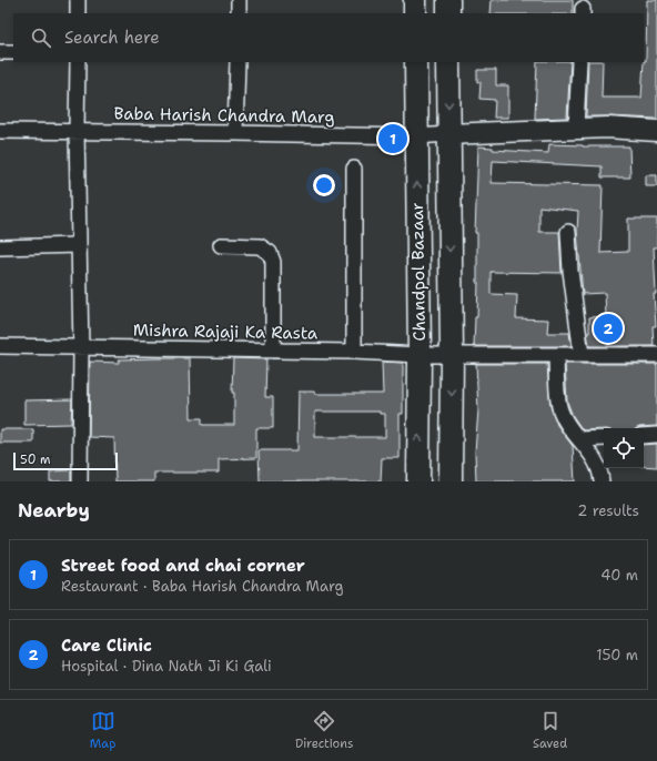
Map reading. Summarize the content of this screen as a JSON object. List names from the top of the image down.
{
  "streets": {
    "main road": ["Chandpol Bazaar"],
    "street": ["Baba Harish Chandra Marg", "Mishra Rajaji Ka Rasta"]
  },
  "crossings": [
    ["Baba Harish Chandra Marg", "Chandpol Bazaar"],
    ["Chandpol Bazaar", "Mishra Rajaji Ka Rasta"]
  ],
  "scale_bar": "50 m",
  "page": {
    "search": "Search here",
    "pins": ["1", "2"],
    "scale": "50 m",
    "heading": ["Nearby", "2 results"],
    "list": [
      {
        "mark": "1",
        "name": "Street food and chai corner",
        "note": "Restaurant · Baba Harish Chandra Marg",
        "value": "40 m"
      },
      {
        "mark": "2",
        "name": "Care Clinic",
        "note": "Hospital · Dina Nath Ji Ki Gali",
        "value": "150 m"
      }
    ],
    "nav": ["Map", "Directions", "Saved"]
  }
}
